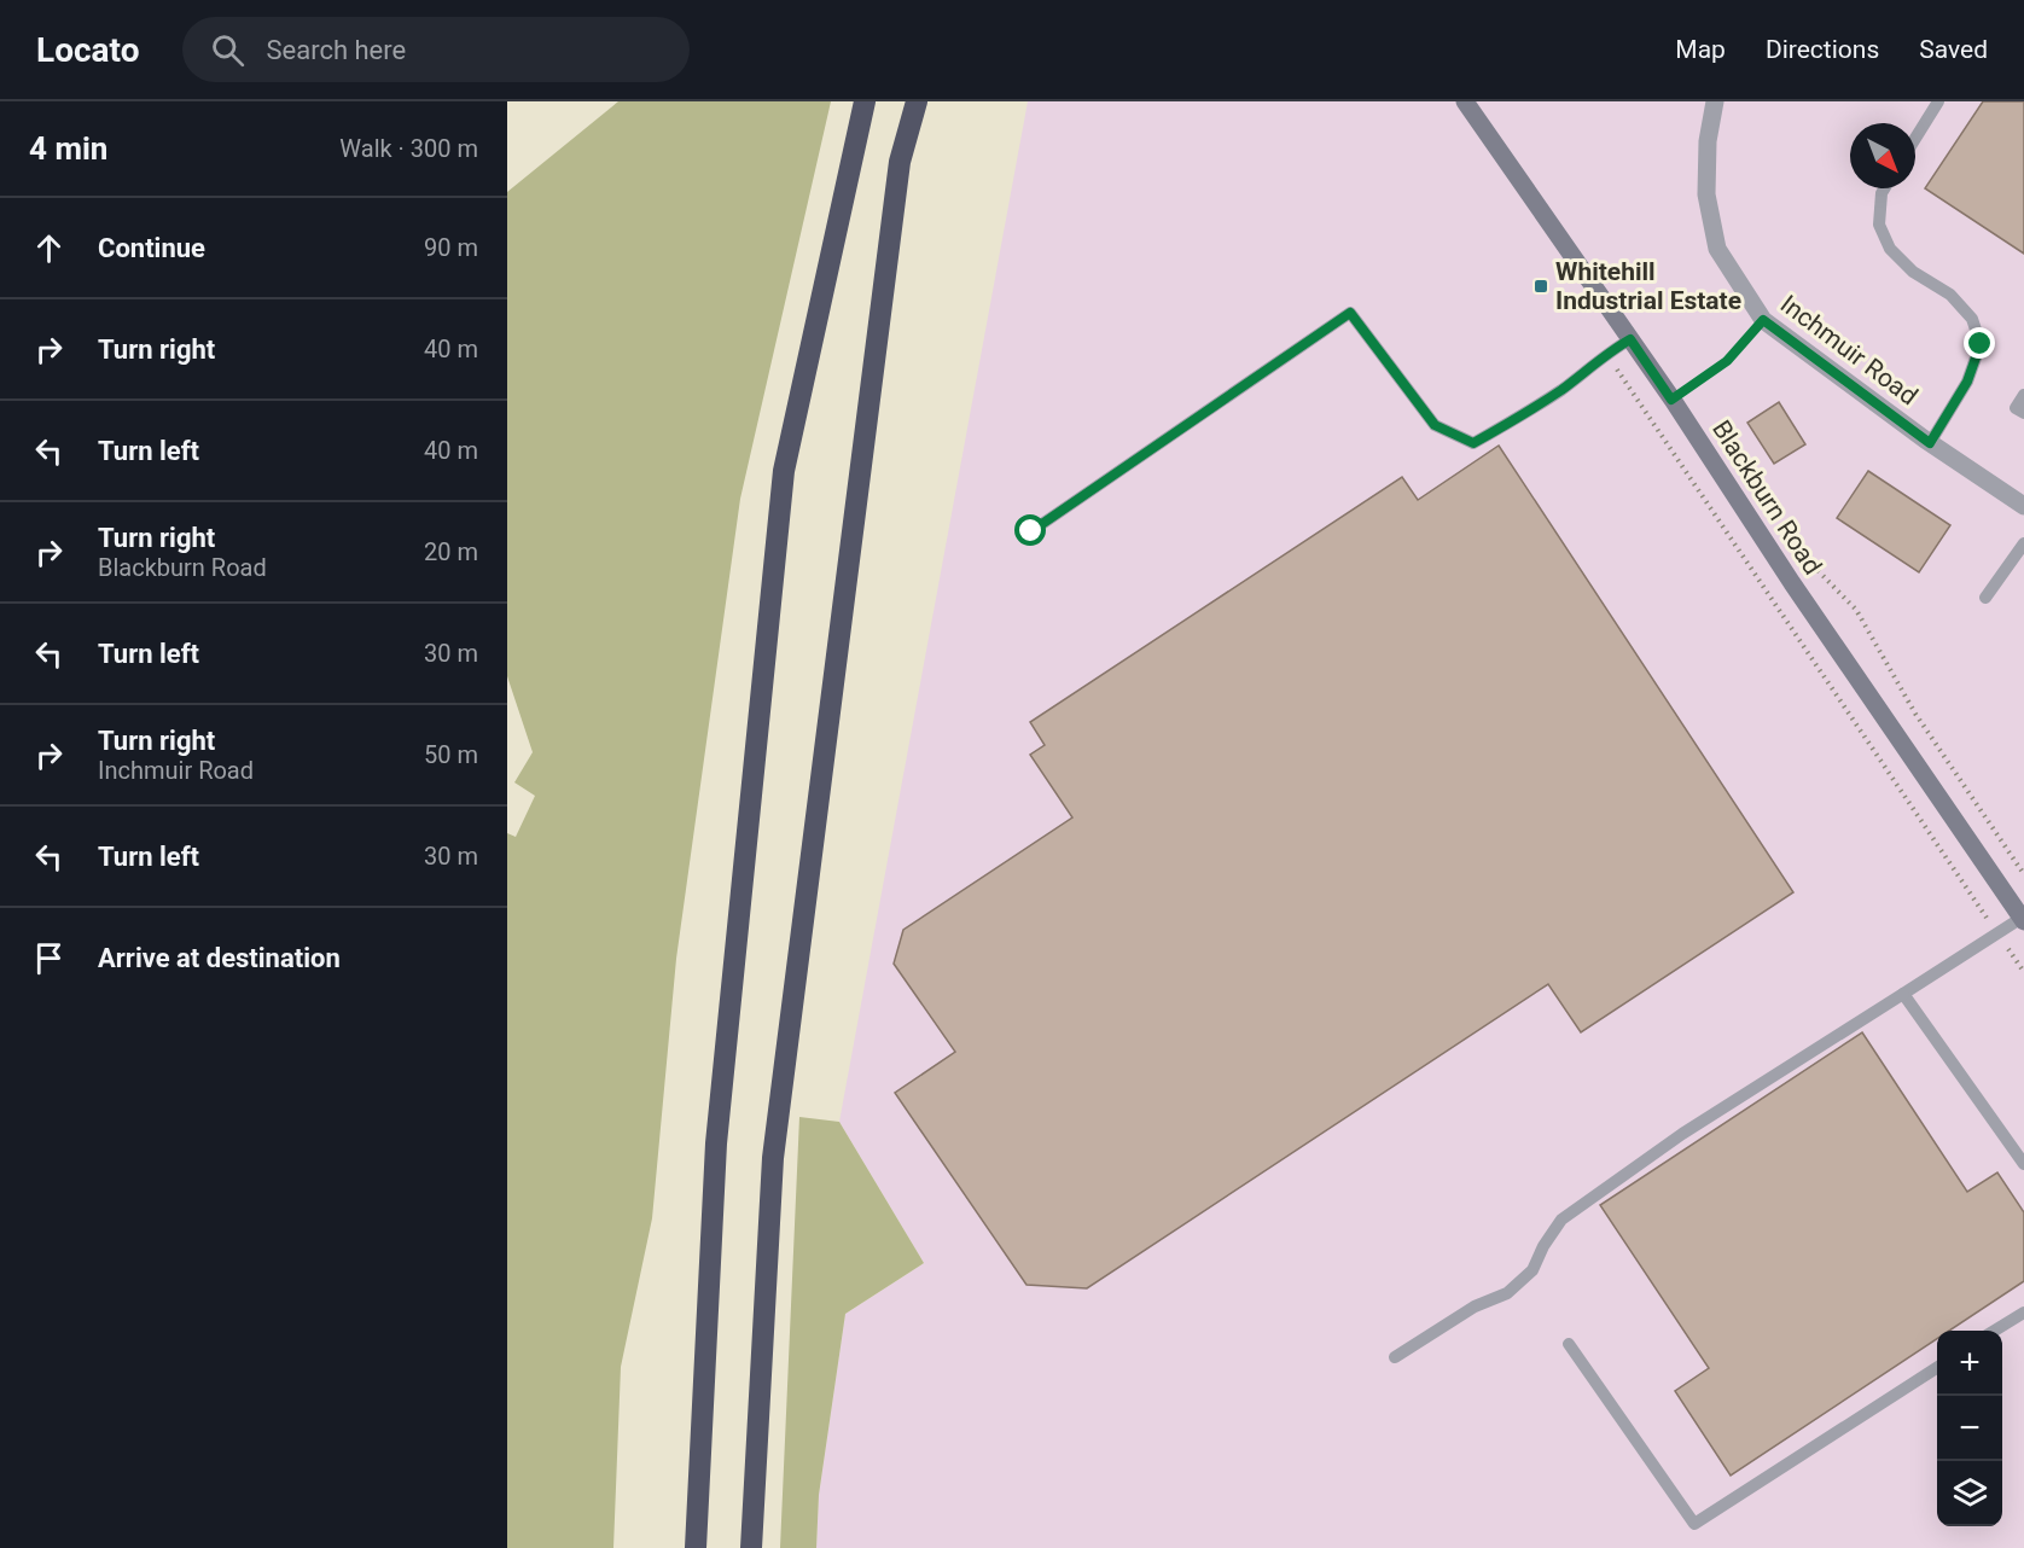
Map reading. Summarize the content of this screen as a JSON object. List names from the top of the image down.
{
  "streets": {
    "main road": ["Blackburn Road"],
    "street": ["Inchmuir Road"]
  },
  "places": {
    "transit": ["Whitehill Industrial Estate"]
  },
  "north": "bottom right",
  "page": {
    "header": "Locato",
    "search": "Search here",
    "nav": ["Map", "Directions", "Saved"],
    "heading": ["4 min", "Walk · 300 m"],
    "list": [
      ["Continue", "90 m"],
      ["Turn right", "40 m"],
      ["Turn left", "40 m"],
      ["Turn right", "Blackburn Road", "20 m"],
      ["Turn left", "30 m"],
      ["Turn right", "Inchmuir Road", "50 m"],
      ["Turn left", "30 m"],
      "Arrive at destination"
    ],
    "map_buttons": ["+", "−"]
  }
}
